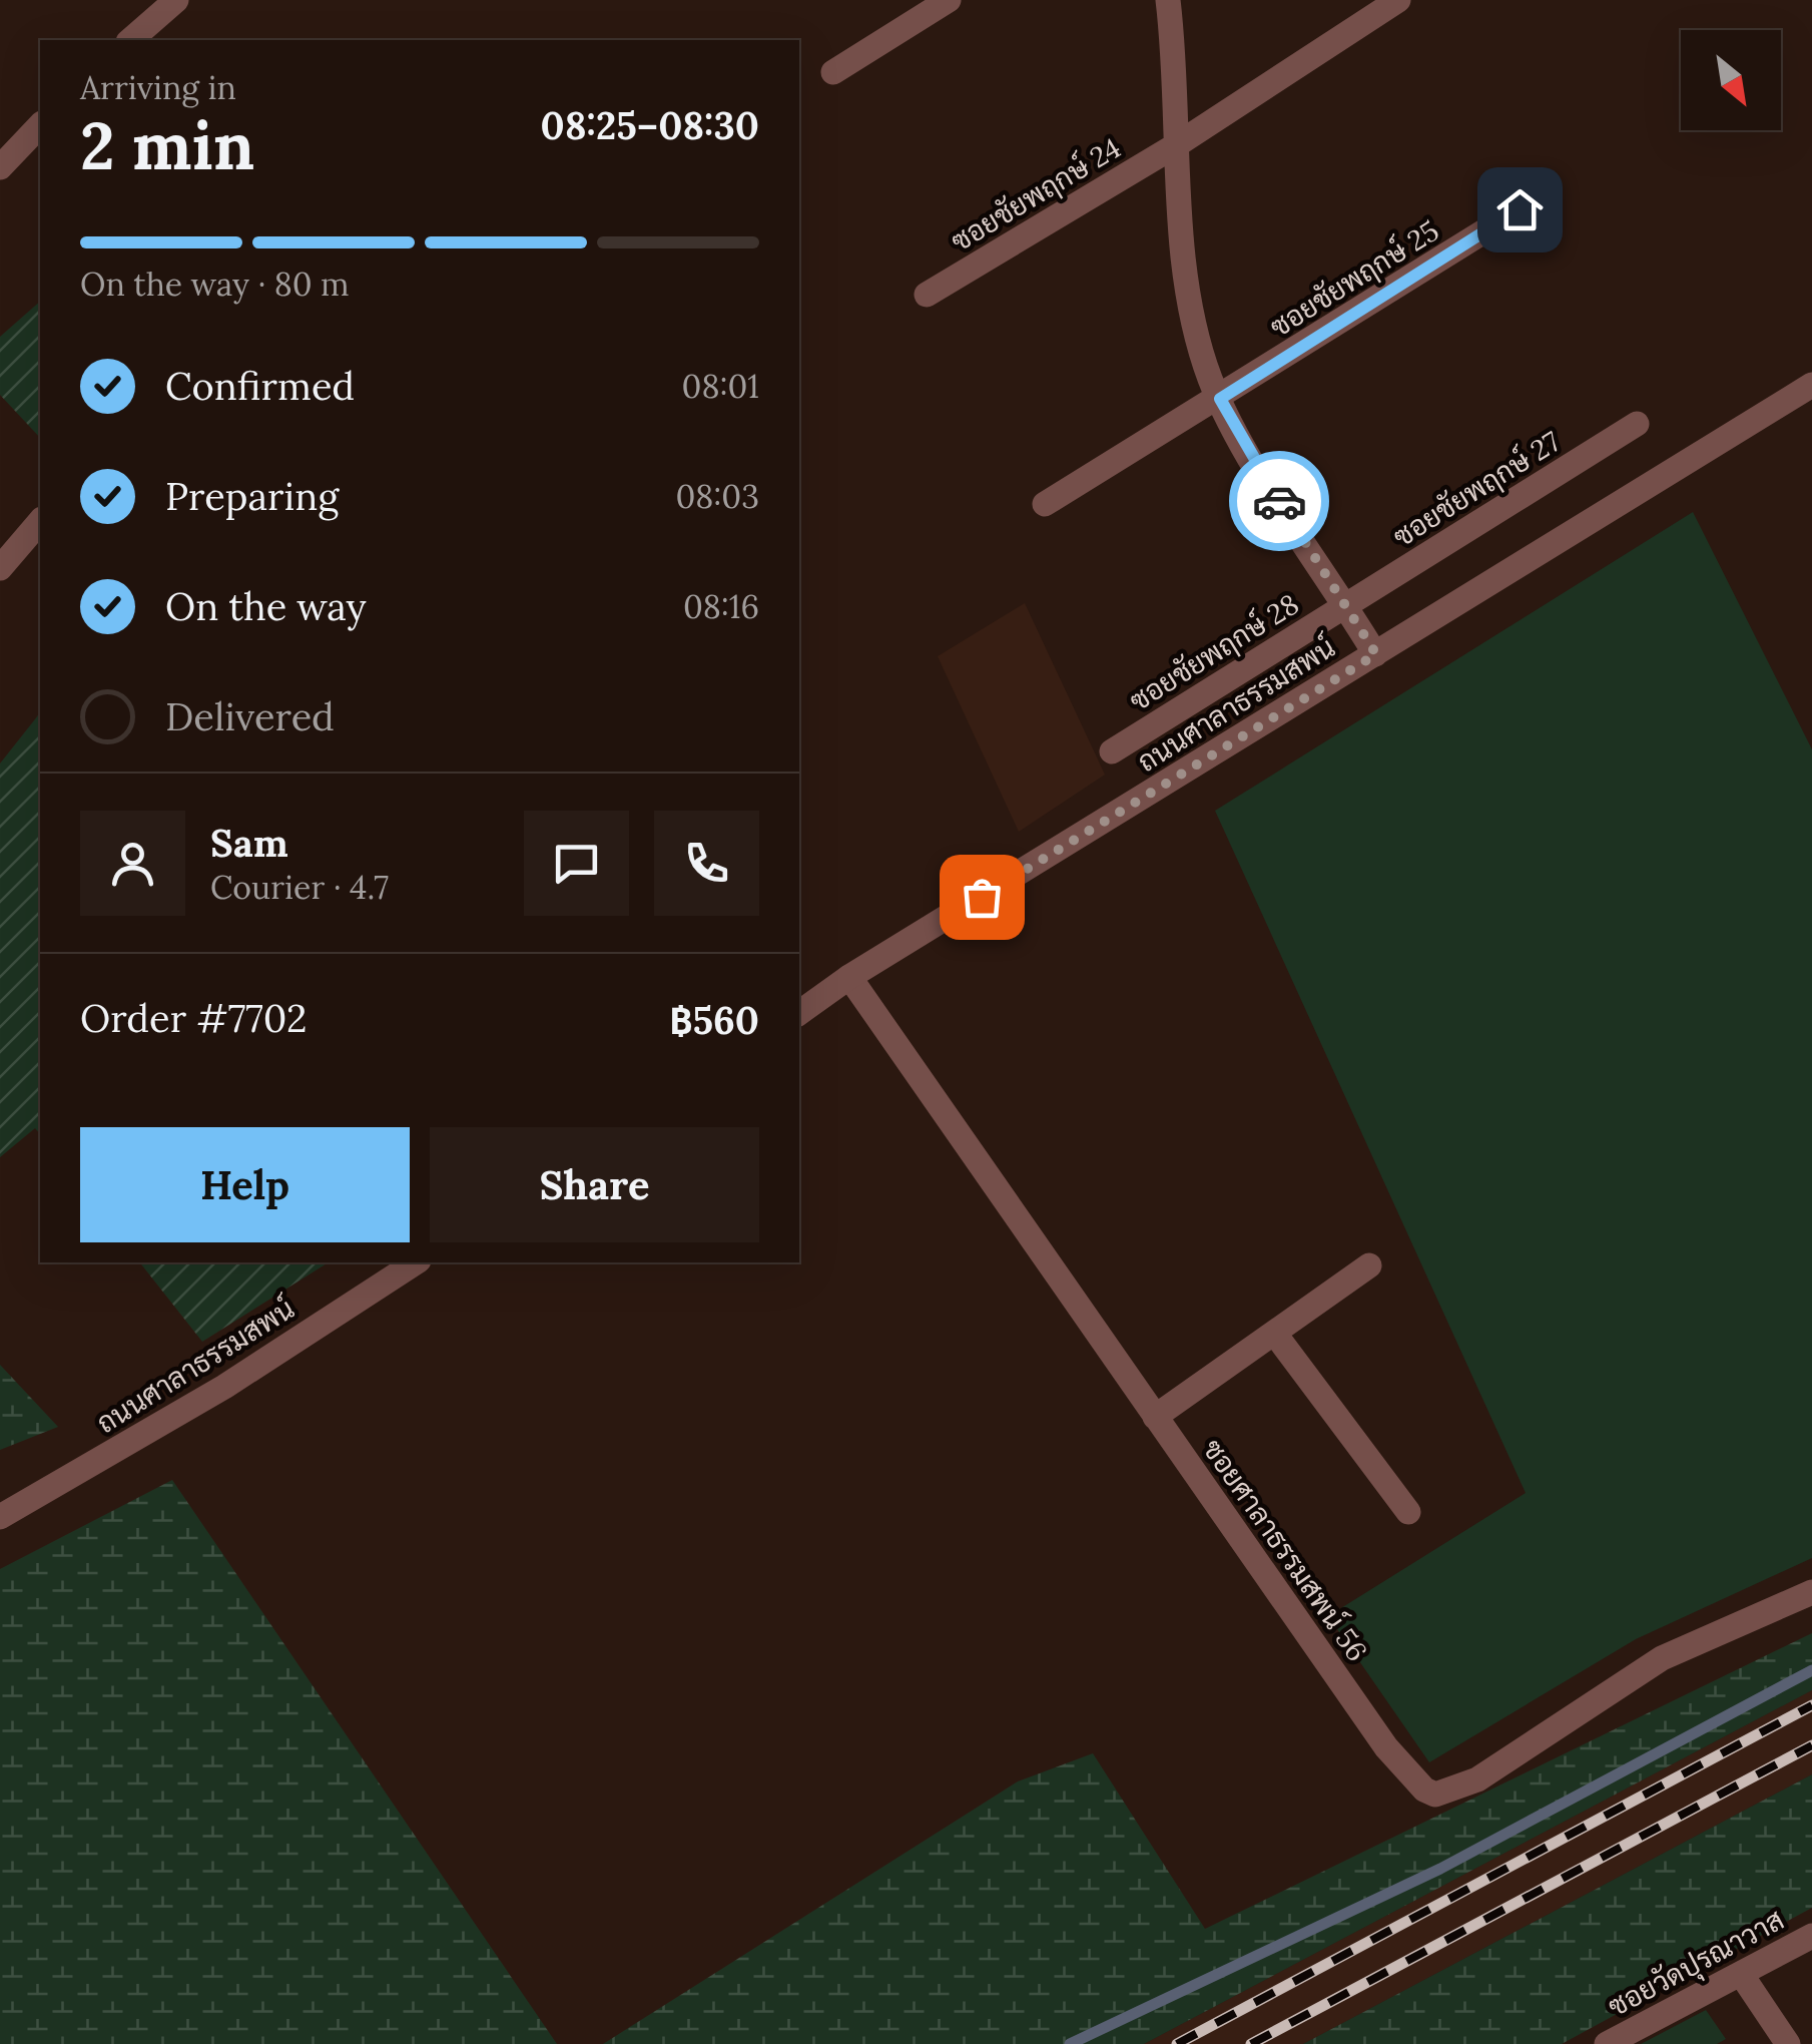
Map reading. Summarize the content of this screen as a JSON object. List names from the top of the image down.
{
  "streets": {
    "street": [
      "ซอยชัยพฤกษ์ 24",
      "ซอยชัยพฤกษ์ 25",
      "ซอยชัยพฤกษ์ 27",
      "ซอยชัยพฤกษ์ 28",
      "ถนนศาลาธรรมสพน์",
      "ซอยศาลาธรรมสพน์ 56",
      "ซอยวัดปุรณาวาส"
    ]
  },
  "crossings": [
    ["ซอยชัยพฤกษ์ 27", "ซอยชัยพฤกษ์ 28"],
    ["ถนนศาลาธรรมสพน์", "ซอยศาลาธรรมสพน์ 56"]
  ],
  "north": "bottom right",
  "page": {
    "heading": ["2 min", "Arriving in", "08:25–08:30"],
    "panel": [
      "Sam",
      "Courier · 4.7",
      "Order #7702",
      "฿560"
    ],
    "bar": "On the way · 80 m",
    "list": [
      ["Confirmed", "08:01"],
      ["Preparing", "08:03"],
      ["On the way", "08:16"],
      "Delivered"
    ],
    "buttons": ["Help", "Share"]
  }
}
